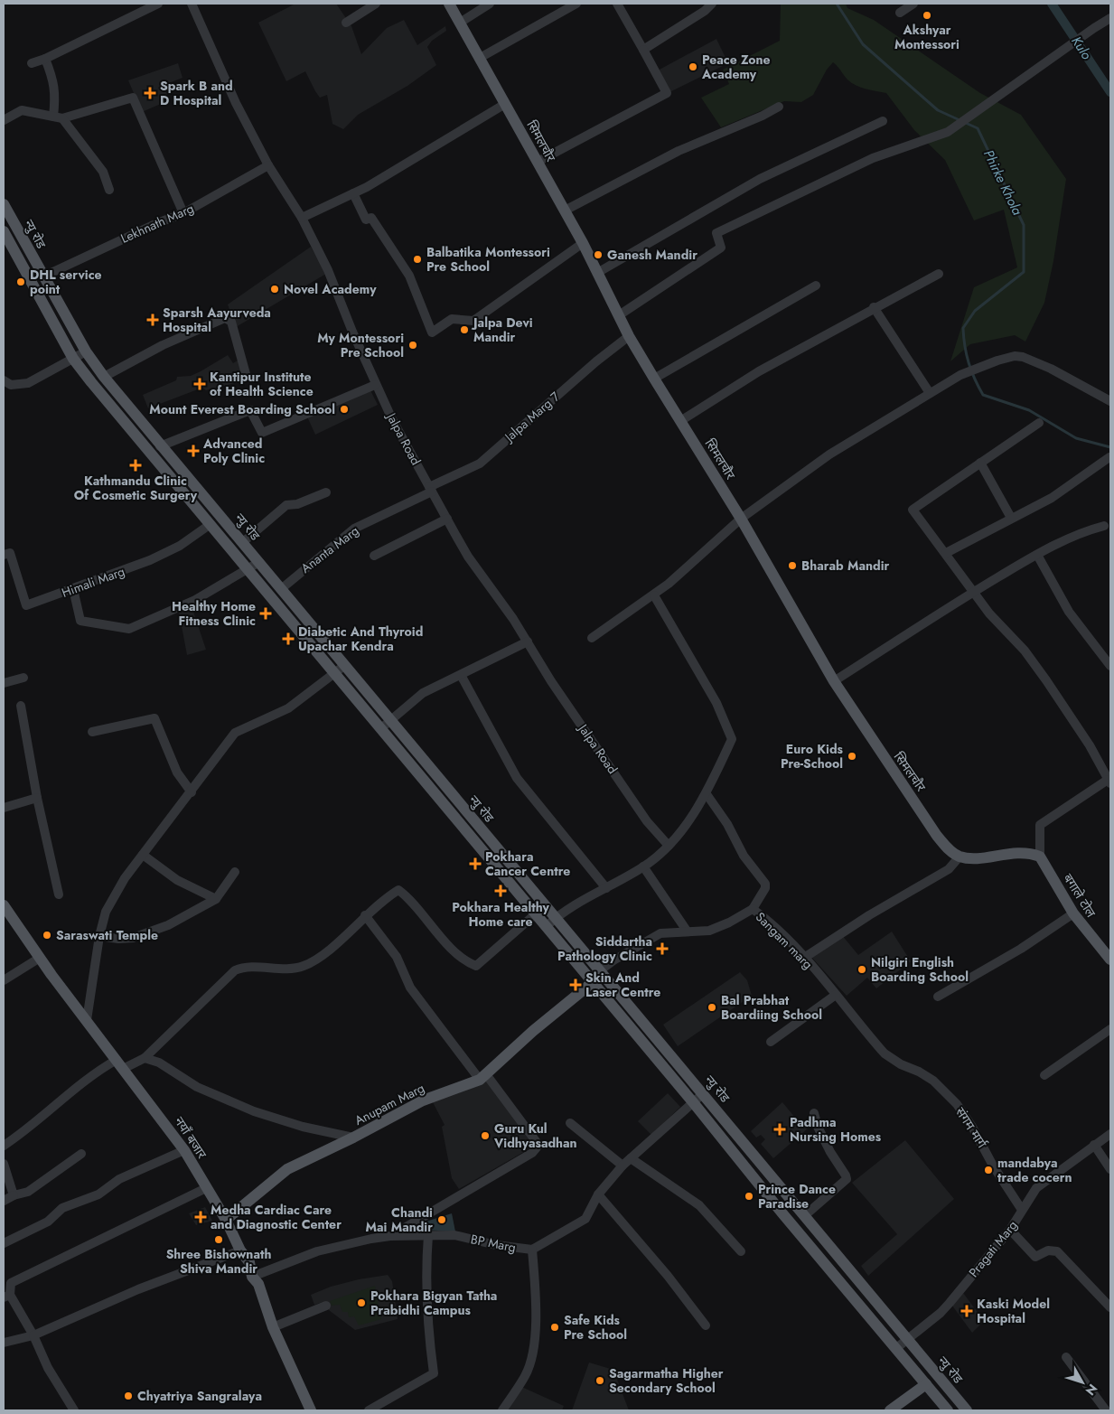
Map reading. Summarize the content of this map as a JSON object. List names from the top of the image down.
{
  "streets": {
    "main road": [
      "सिमलचौर",
      "न्यु रोड",
      "बगाले टोल",
      "Anupam Marg",
      "नयाँ बजार"
    ],
    "street": [
      "Lekhnath Marg",
      "Jalpa Marg 7",
      "Jalpa Road",
      "Ananta Marg",
      "Himali Marg",
      "Sangam marg",
      "संगम मार्ग",
      "BP Marg",
      "Pragati Marg"
    ]
  },
  "crossings": [
    ["सिमलचौर", "Jalpa Marg 7"],
    ["Lekhnath Marg", "न्यु रोड"],
    ["Lekhnath Marg", "Jalpa Road"],
    ["न्यु रोड", "Ananta Marg"],
    ["न्यु रोड", "Himali Marg"],
    ["न्यु रोड", "Sangam marg"],
    ["न्यु रोड", "Anupam Marg"],
    ["न्यु रोड", "BP Marg"],
    ["न्यु रोड", "Pragati Marg"],
    ["Jalpa Marg 7", "Jalpa Road"],
    ["Jalpa Marg 7", "Ananta Marg"],
    ["Jalpa Road", "Ananta Marg"],
    ["Sangam marg", "Anupam Marg"],
    ["Sangam marg", "संगम मार्ग"],
    ["Anupam Marg", "नयाँ बजार"],
    ["संगम मार्ग", "Pragati Marg"],
    ["नयाँ बजार", "BP Marg"]
  ],
  "water": ["Kulo", "Phirke Khola"],
  "places": {
    "other": [
      "Akshyar Montessori",
      "Peace Zone Academy",
      "Ganesh Mandir",
      "Balbatika Montessori Pre School",
      "DHL service point",
      "Novel Academy",
      "Jalpa Devi Mandir",
      "My Montessori Pre School",
      "Mount Everest Boarding School",
      "Bharab Mandir",
      "Euro Kids Pre-School",
      "Saraswati Temple",
      "Nilgiri English Boarding School",
      "Bal Prabhat Boardiing School",
      "Guru Kul Vidhyasadhan",
      "mandabya trade cocern",
      "Prince Dance Paradise",
      "Chandi Mai Mandir",
      "Shree Bishownath Shiva Mandir",
      "Pokhara Bigyan Tatha Prabidhi Campus",
      "Safe Kids Pre School",
      "Sagarmatha Higher Secondary School",
      "Chyatriya Sangralaya"
    ],
    "health": [
      "Spark B and D Hospital",
      "Sparsh Aayurveda Hospital",
      "Kantipur Institute of Health Science",
      "Advanced Poly Clinic",
      "Kathmandu Clinic Of Cosmetic Surgery",
      "Healthy Home Fitness Clinic",
      "Diabetic And Thyroid Upachar Kendra",
      "Pokhara Cancer Centre",
      "Pokhara Healthy Home care",
      "Siddartha Pathology Clinic",
      "Skin And Laser Centre",
      "Padhma Nursing Homes",
      "Medha Cardiac Care and Diagnostic Center",
      "Kaski Model Hospital"
    ]
  },
  "north": "bottom right"
}
